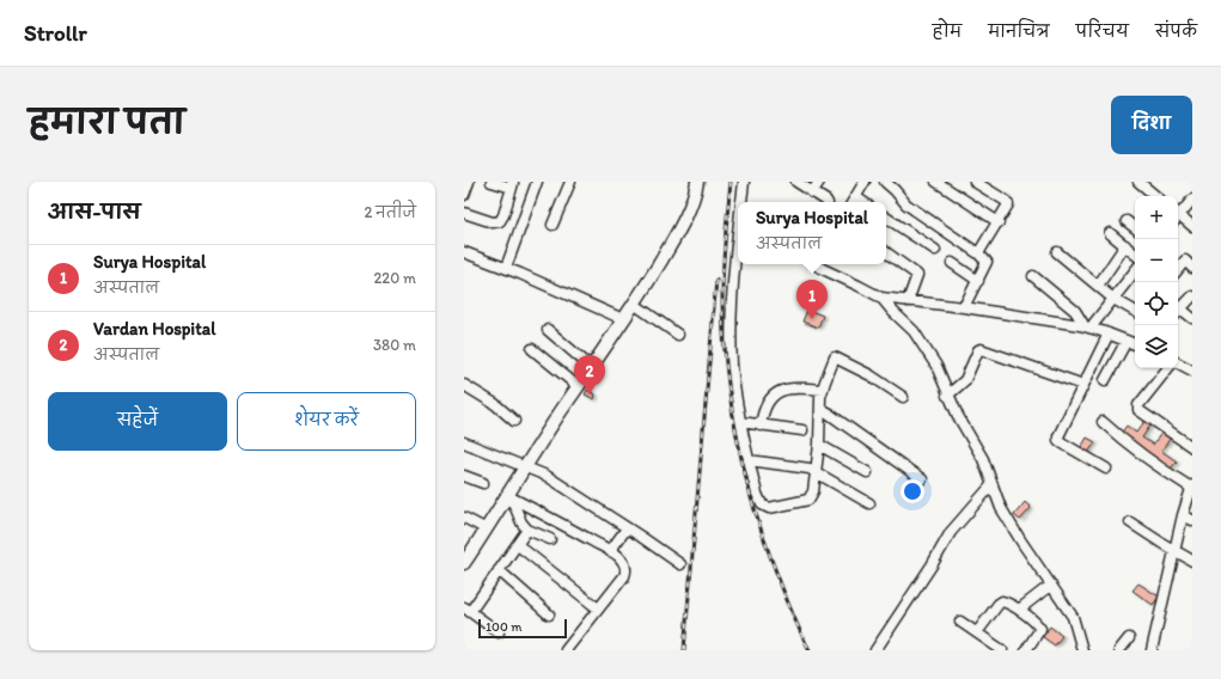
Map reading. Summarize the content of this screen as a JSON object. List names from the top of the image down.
{
  "scale_bar": "100 m",
  "page": {
    "header": "Strollr",
    "nav": [
      "होम",
      "मानचित्र",
      "परिचय",
      "संपर्क"
    ],
    "title": "हमारा पता",
    "buttons": [
      "दिशा",
      ["सहेजें", "शेयर करें"]
    ],
    "heading": ["आस-पास", "2 नतीजे"],
    "map_buttons": ["+", "−"],
    "popup": ["Surya Hospital", "अस्पताल"],
    "list": [
      {
        "mark": "1",
        "name": "Surya Hospital",
        "note": "अस्पताल",
        "value": "220 m"
      },
      {
        "mark": "2",
        "name": "Vardan Hospital",
        "note": "अस्पताल",
        "value": "380 m"
      }
    ],
    "pins": ["1", "2"],
    "scale": "100 m"
  }
}
